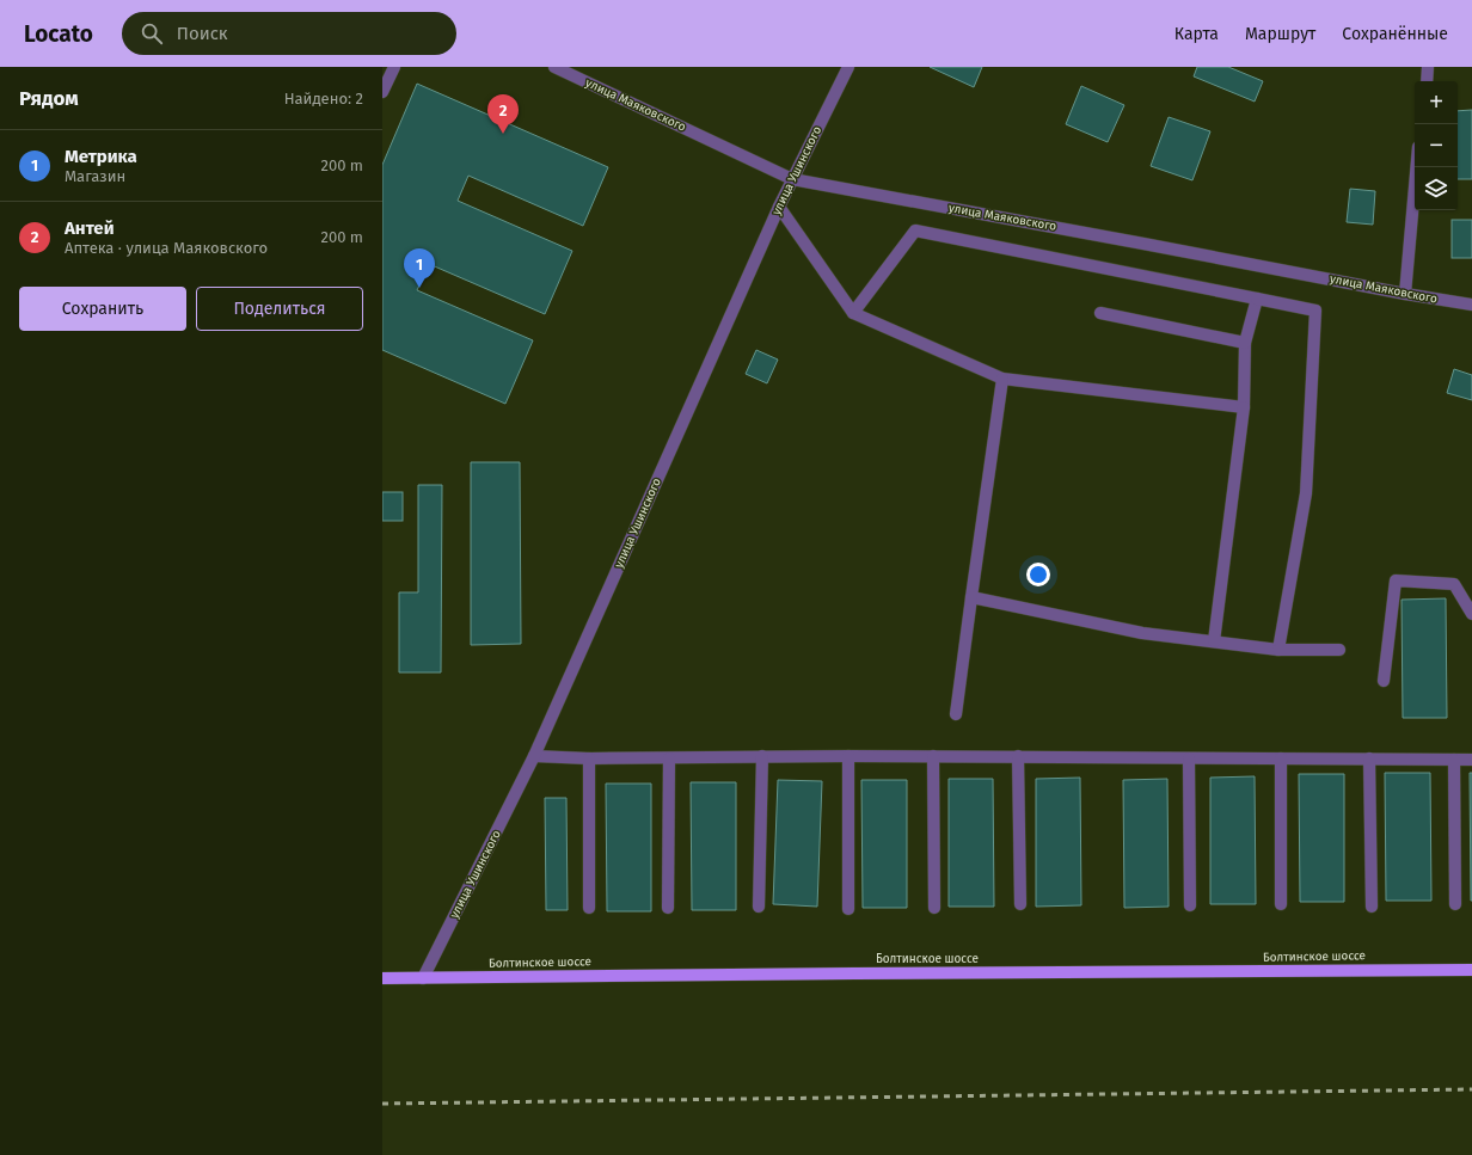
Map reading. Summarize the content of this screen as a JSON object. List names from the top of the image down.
{
  "streets": {
    "main road": ["Болтинское шоссе"],
    "street": ["улица Маяковского", "улица Ушинского"]
  },
  "crossings": [
    ["улица Маяковского", "улица Ушинского"],
    ["улица Ушинского", "Болтинское шоссе"]
  ],
  "page": {
    "header": "Locato",
    "search": "Поиск",
    "nav": ["Карта", "Маршрут", "Сохранённые"],
    "heading": ["Рядом", "Найдено: 2"],
    "map_buttons": ["+", "−"],
    "pins": ["2", "1"],
    "list": [
      {
        "mark": "1",
        "name": "Метрика",
        "note": "Магазин",
        "value": "200 m"
      },
      {
        "mark": "2",
        "name": "Антей",
        "note": "Аптека · улица Маяковского",
        "value": "200 m"
      }
    ],
    "buttons": ["Сохранить", "Поделиться"]
  }
}
